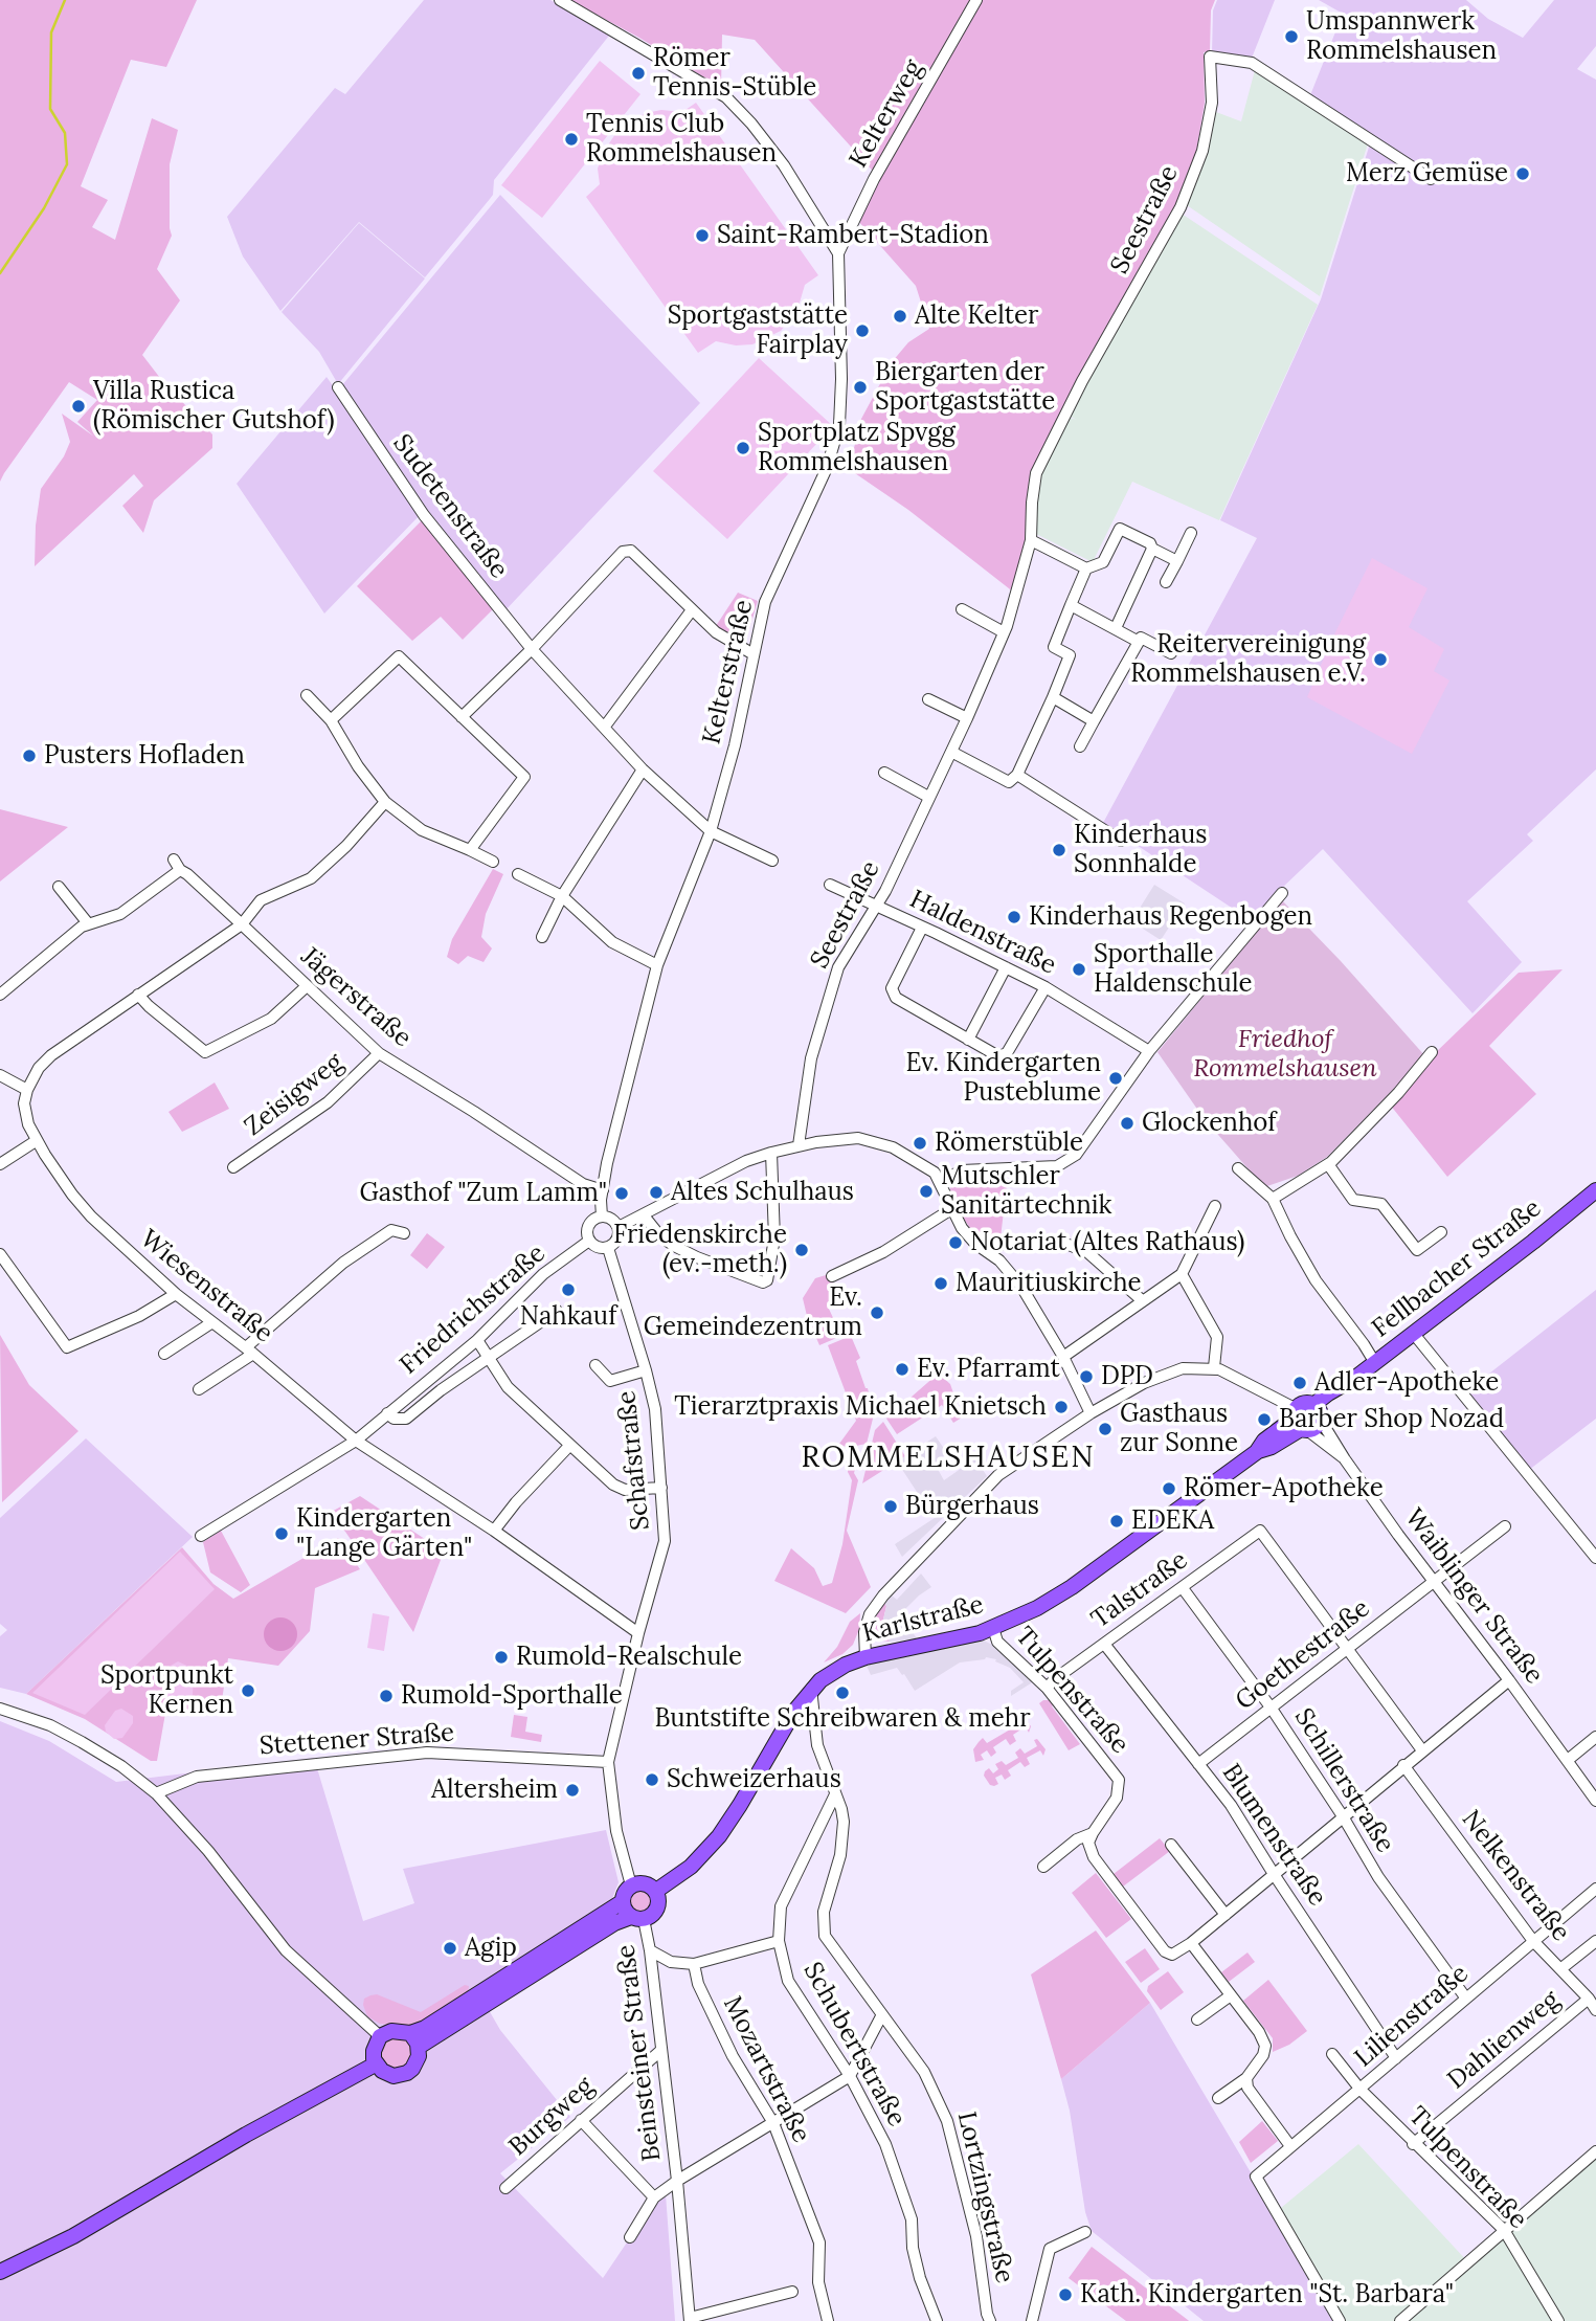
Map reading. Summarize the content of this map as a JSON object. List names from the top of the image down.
{
  "streets": {
    "main road": ["Fellbacher Straße", "Karlstraße"],
    "street": [
      "Kelterweg",
      "Seestraße",
      "Sudetenstraße",
      "Kelterstraße",
      "Haldenstraße",
      "Jägerstraße",
      "Zeisigweg",
      "Wiesenstraße",
      "Friedrichstraße",
      "Schafstraße",
      "Talstraße",
      "Waiblinger Straße",
      "Goethestraße",
      "Tulpenstraße",
      "Stettener Straße",
      "Schillerstraße",
      "Blumenstraße",
      "Nelkenstraße",
      "Lilienstraße",
      "Dahlienweg",
      "Schubertstraße",
      "Beinsteiner Straße",
      "Mozartstraße",
      "Burgweg",
      "Lortzingstraße"
    ]
  },
  "crossings": [
    ["Kelterweg", "Kelterstraße"],
    ["Seestraße", "Haldenstraße"],
    ["Sudetenstraße", "Kelterstraße"],
    ["Kelterstraße", "Jägerstraße"],
    ["Kelterstraße", "Friedrichstraße"],
    ["Kelterstraße", "Schafstraße"],
    ["Jägerstraße", "Zeisigweg"],
    ["Fellbacher Straße", "Waiblinger Straße"],
    ["Fellbacher Straße", "Karlstraße"],
    ["Wiesenstraße", "Friedrichstraße"],
    ["Wiesenstraße", "Schafstraße"],
    ["Friedrichstraße", "Schafstraße"],
    ["Schafstraße", "Karlstraße"],
    ["Schafstraße", "Stettener Straße"],
    ["Schafstraße", "Beinsteiner Straße"],
    ["Talstraße", "Goethestraße"],
    ["Talstraße", "Tulpenstraße"],
    ["Talstraße", "Schillerstraße"],
    ["Talstraße", "Blumenstraße"],
    ["Waiblinger Straße", "Karlstraße"],
    ["Waiblinger Straße", "Goethestraße"],
    ["Karlstraße", "Tulpenstraße"],
    ["Karlstraße", "Beinsteiner Straße"],
    ["Karlstraße", "Lortzingstraße"],
    ["Goethestraße", "Schillerstraße"],
    ["Goethestraße", "Blumenstraße"],
    ["Tulpenstraße", "Lilienstraße"],
    ["Tulpenstraße", "Dahlienweg"],
    ["Schillerstraße", "Lilienstraße"],
    ["Blumenstraße", "Lilienstraße"],
    ["Nelkenstraße", "Lilienstraße"],
    ["Nelkenstraße", "Dahlienweg"],
    ["Schubertstraße", "Lortzingstraße"],
    ["Beinsteiner Straße", "Burgweg"]
  ],
  "districts": ["ROMMELSHAUSEN"],
  "parks": ["Friedhof Rommelshausen"],
  "places": [
    "Umspannwerk Rommelshausen",
    "Römer Tennis-Stüble",
    "Tennis Club Rommelshausen",
    "Merz Gemüse",
    "Saint-Rambert-Stadion",
    "Alte Kelter",
    "Sportgaststätte Fairplay",
    "Biergarten der Sportgaststätte",
    "Villa Rustica (Römischer Gutshof)",
    "Sportplatz Spvgg Rommelshausen",
    "Reitervereinigung Rommelshausen e.V.",
    "Pusters Hofladen",
    "Kinderhaus Sonnhalde",
    "Kinderhaus Regenbogen",
    "Sporthalle Haldenschule",
    "Ev. Kindergarten Pusteblume",
    "Glockenhof",
    "Römerstüble",
    "Mutschler Sanitärtechnik",
    "Altes Schulhaus",
    "Gasthof \"Zum Lamm\"",
    "Notariat (Altes Rathaus)",
    "Friedenskirche (ev.-meth.)",
    "Mauritiuskirche",
    "Nahkauf",
    "Ev. Gemeindezentrum",
    "Ev. Pfarramt",
    "DPD",
    "Adler-Apotheke",
    "Tierarztpraxis Michael Knietsch",
    "Barber Shop Nozad",
    "Gasthaus zur Sonne",
    "Römer-Apotheke",
    "Bürgerhaus",
    "EDEKA",
    "Kindergarten \"Lange Gärten\"",
    "Rumold-Realschule",
    "Sportpunkt Kernen",
    "Buntstifte Schreibwaren & mehr",
    "Rumold-Sporthalle",
    "Schweizerhaus",
    "Altersheim",
    "Agip",
    "Kath. Kindergarten \"St. Barbara\""
  ]
}
